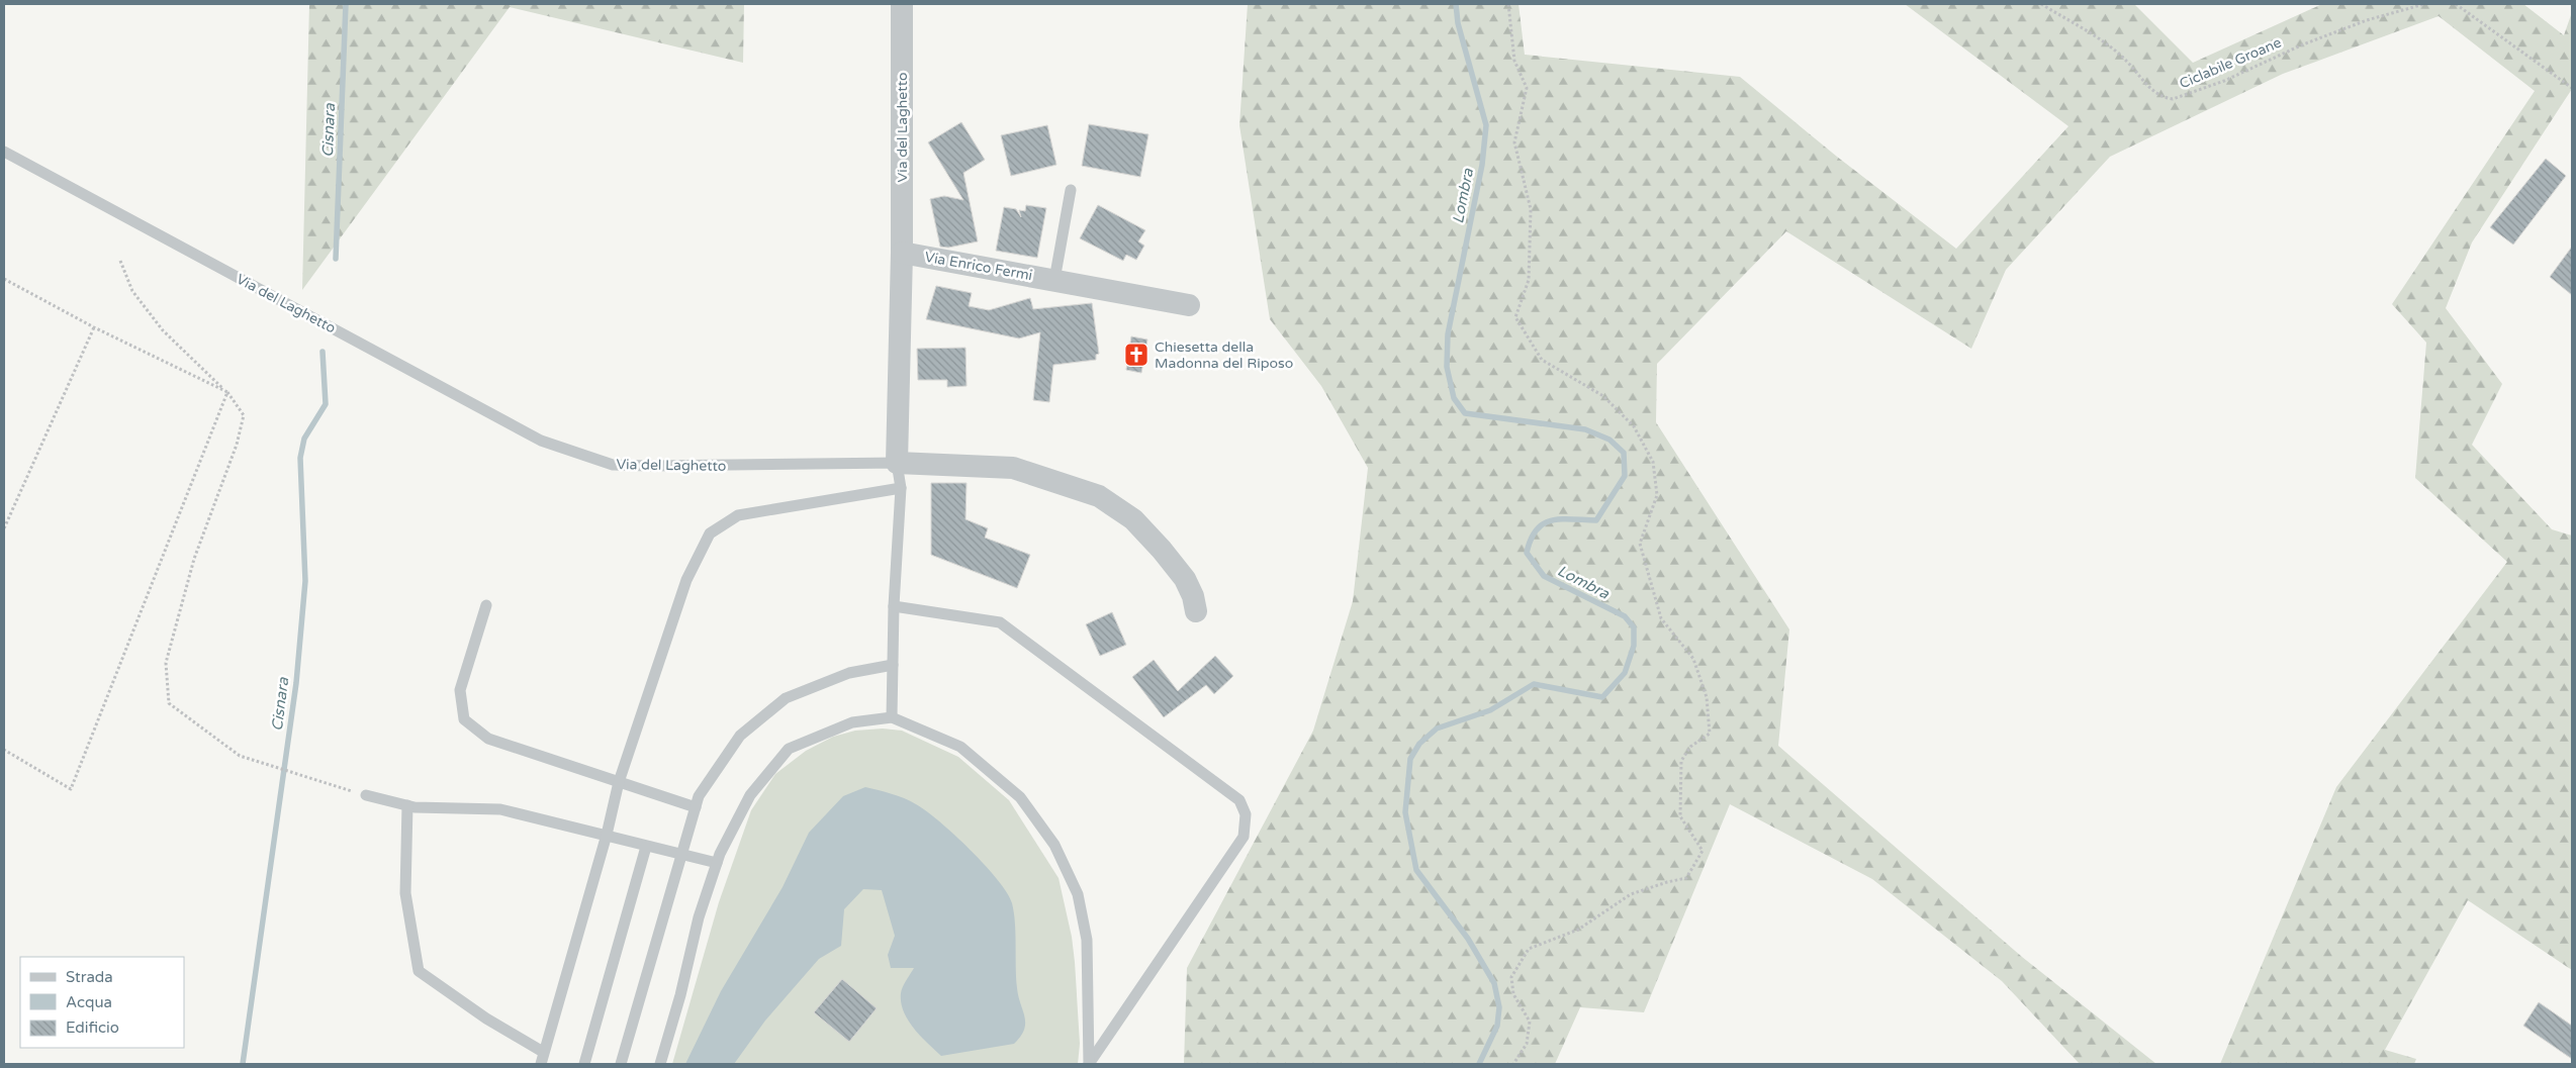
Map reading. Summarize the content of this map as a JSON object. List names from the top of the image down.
{
  "streets": {
    "street": ["Via del Laghetto", "Via Enrico Fermi"],
    "path": ["Ciclabile Groane"]
  },
  "crossings": [
    ["Via del Laghetto", "Via Enrico Fermi"]
  ],
  "water": ["Cisnara", "Lombra"],
  "places": {
    "church": ["Chiesetta della Madonna del Riposo"]
  },
  "legend": ["Strada", "Acqua", "Edificio"]
}
